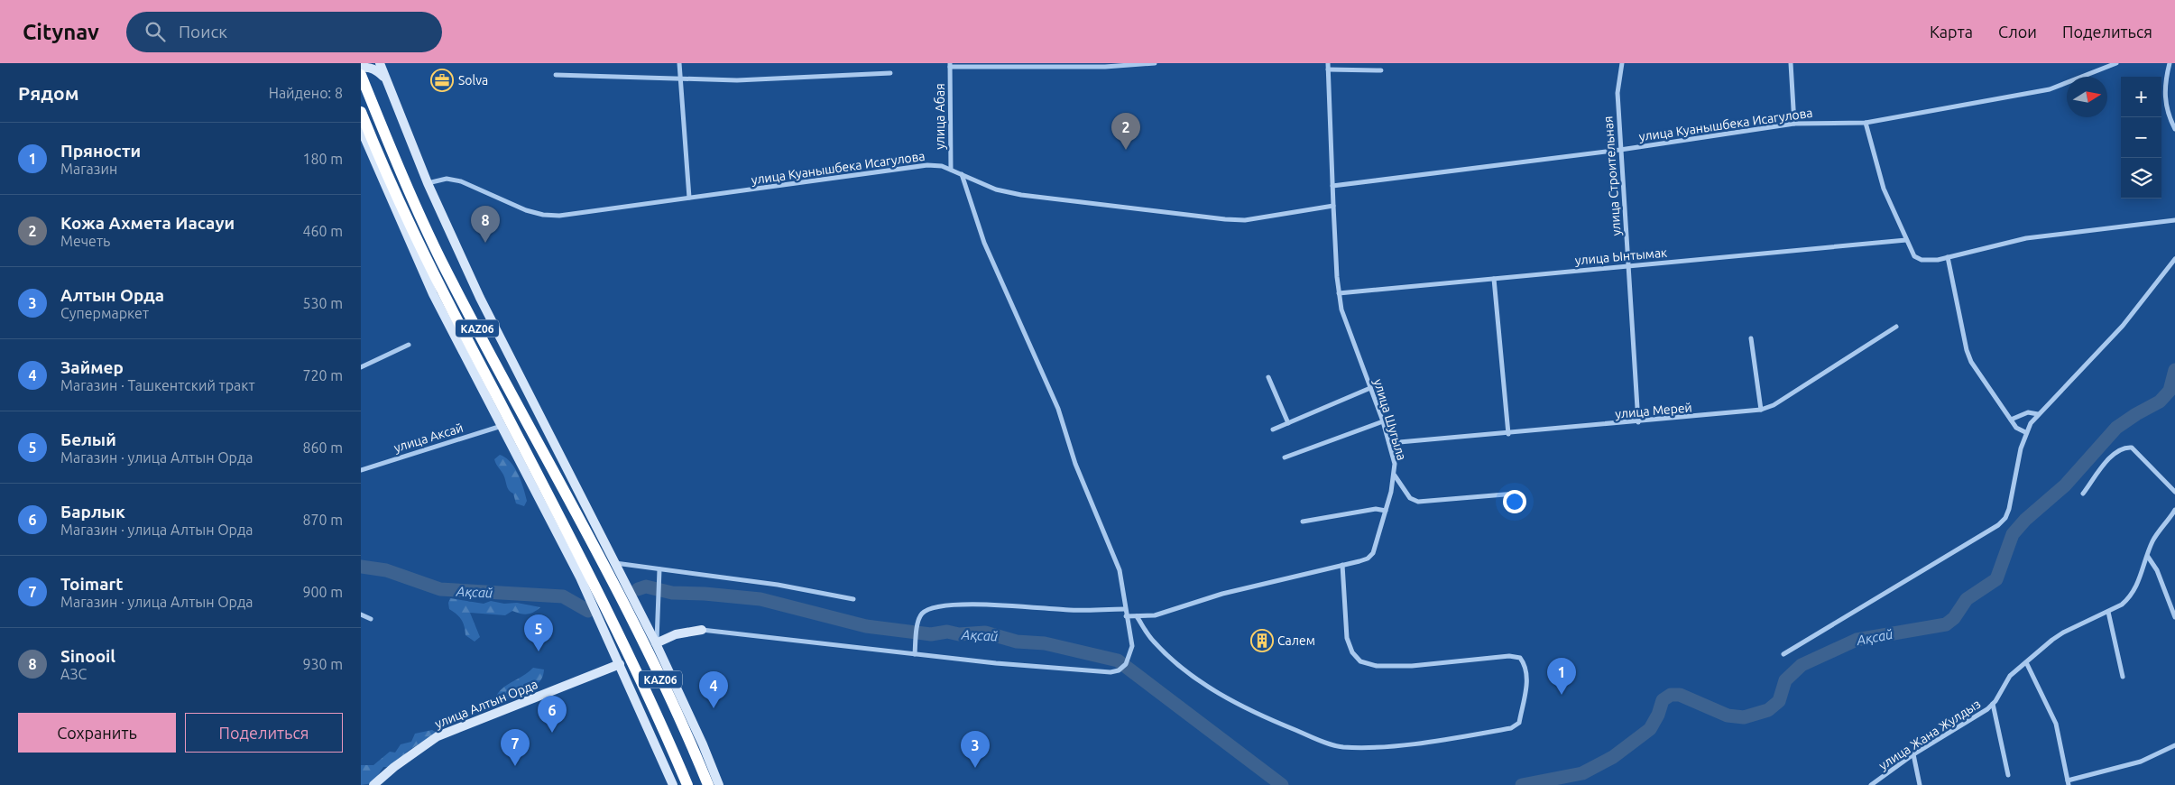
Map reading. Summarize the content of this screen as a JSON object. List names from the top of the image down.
{
  "streets": {
    "highway": ["KАZ06"],
    "main road": ["улица Алтын Орда"],
    "street": [
      "улица Абая",
      "улица Куанышбека Исагулова",
      "улица Строительная",
      "улица Ынтымак",
      "улица Мерей",
      "улица Шугыла",
      "улица Аксай",
      "улица Жана Жулдыз"
    ]
  },
  "crossings": [
    ["улица Абая", "улица Куанышбека Исагулова"],
    ["улица Куанышбека Исагулова", "улица Строительная"],
    ["улица Куанышбека Исагулова", "улица Шугыла"],
    ["улица Строительная", "улица Ынтымак"],
    ["улица Строительная", "улица Мерей"],
    ["улица Ынтымак", "улица Шугыла"],
    ["улица Мерей", "улица Шугыла"]
  ],
  "water": ["Ақсай"],
  "places": {
    "office": ["Solva"],
    "building": ["Салем"]
  },
  "north": "right",
  "page": {
    "header": "Citynav",
    "search": "Поиск",
    "nav": ["Карта", "Слои", "Поделиться"],
    "heading": ["Рядом", "Найдено: 8"],
    "map_buttons": ["+", "−"],
    "pins": [
      "2",
      "8",
      "5",
      "1",
      "4",
      "6",
      "7",
      "3"
    ],
    "list": [
      {
        "mark": "1",
        "name": "Пряности",
        "note": "Магазин",
        "value": "180 m"
      },
      {
        "mark": "2",
        "name": "Кожа Ахмета Иасауи",
        "note": "Мечеть",
        "value": "460 m"
      },
      {
        "mark": "3",
        "name": "Алтын Орда",
        "note": "Супермаркет",
        "value": "530 m"
      },
      {
        "mark": "4",
        "name": "Займер",
        "note": "Магазин · Ташкентский тракт",
        "value": "720 m"
      },
      {
        "mark": "5",
        "name": "Белый",
        "note": "Магазин · улица Алтын Орда",
        "value": "860 m"
      },
      {
        "mark": "6",
        "name": "Барлык",
        "note": "Магазин · улица Алтын Орда",
        "value": "870 m"
      },
      {
        "mark": "7",
        "name": "Toimart",
        "note": "Магазин · улица Алтын Орда",
        "value": "900 m"
      },
      {
        "mark": "8",
        "name": "Sinooil",
        "note": "АЗС",
        "value": "930 m"
      }
    ],
    "buttons": ["Сохранить", "Поделиться"]
  }
}
